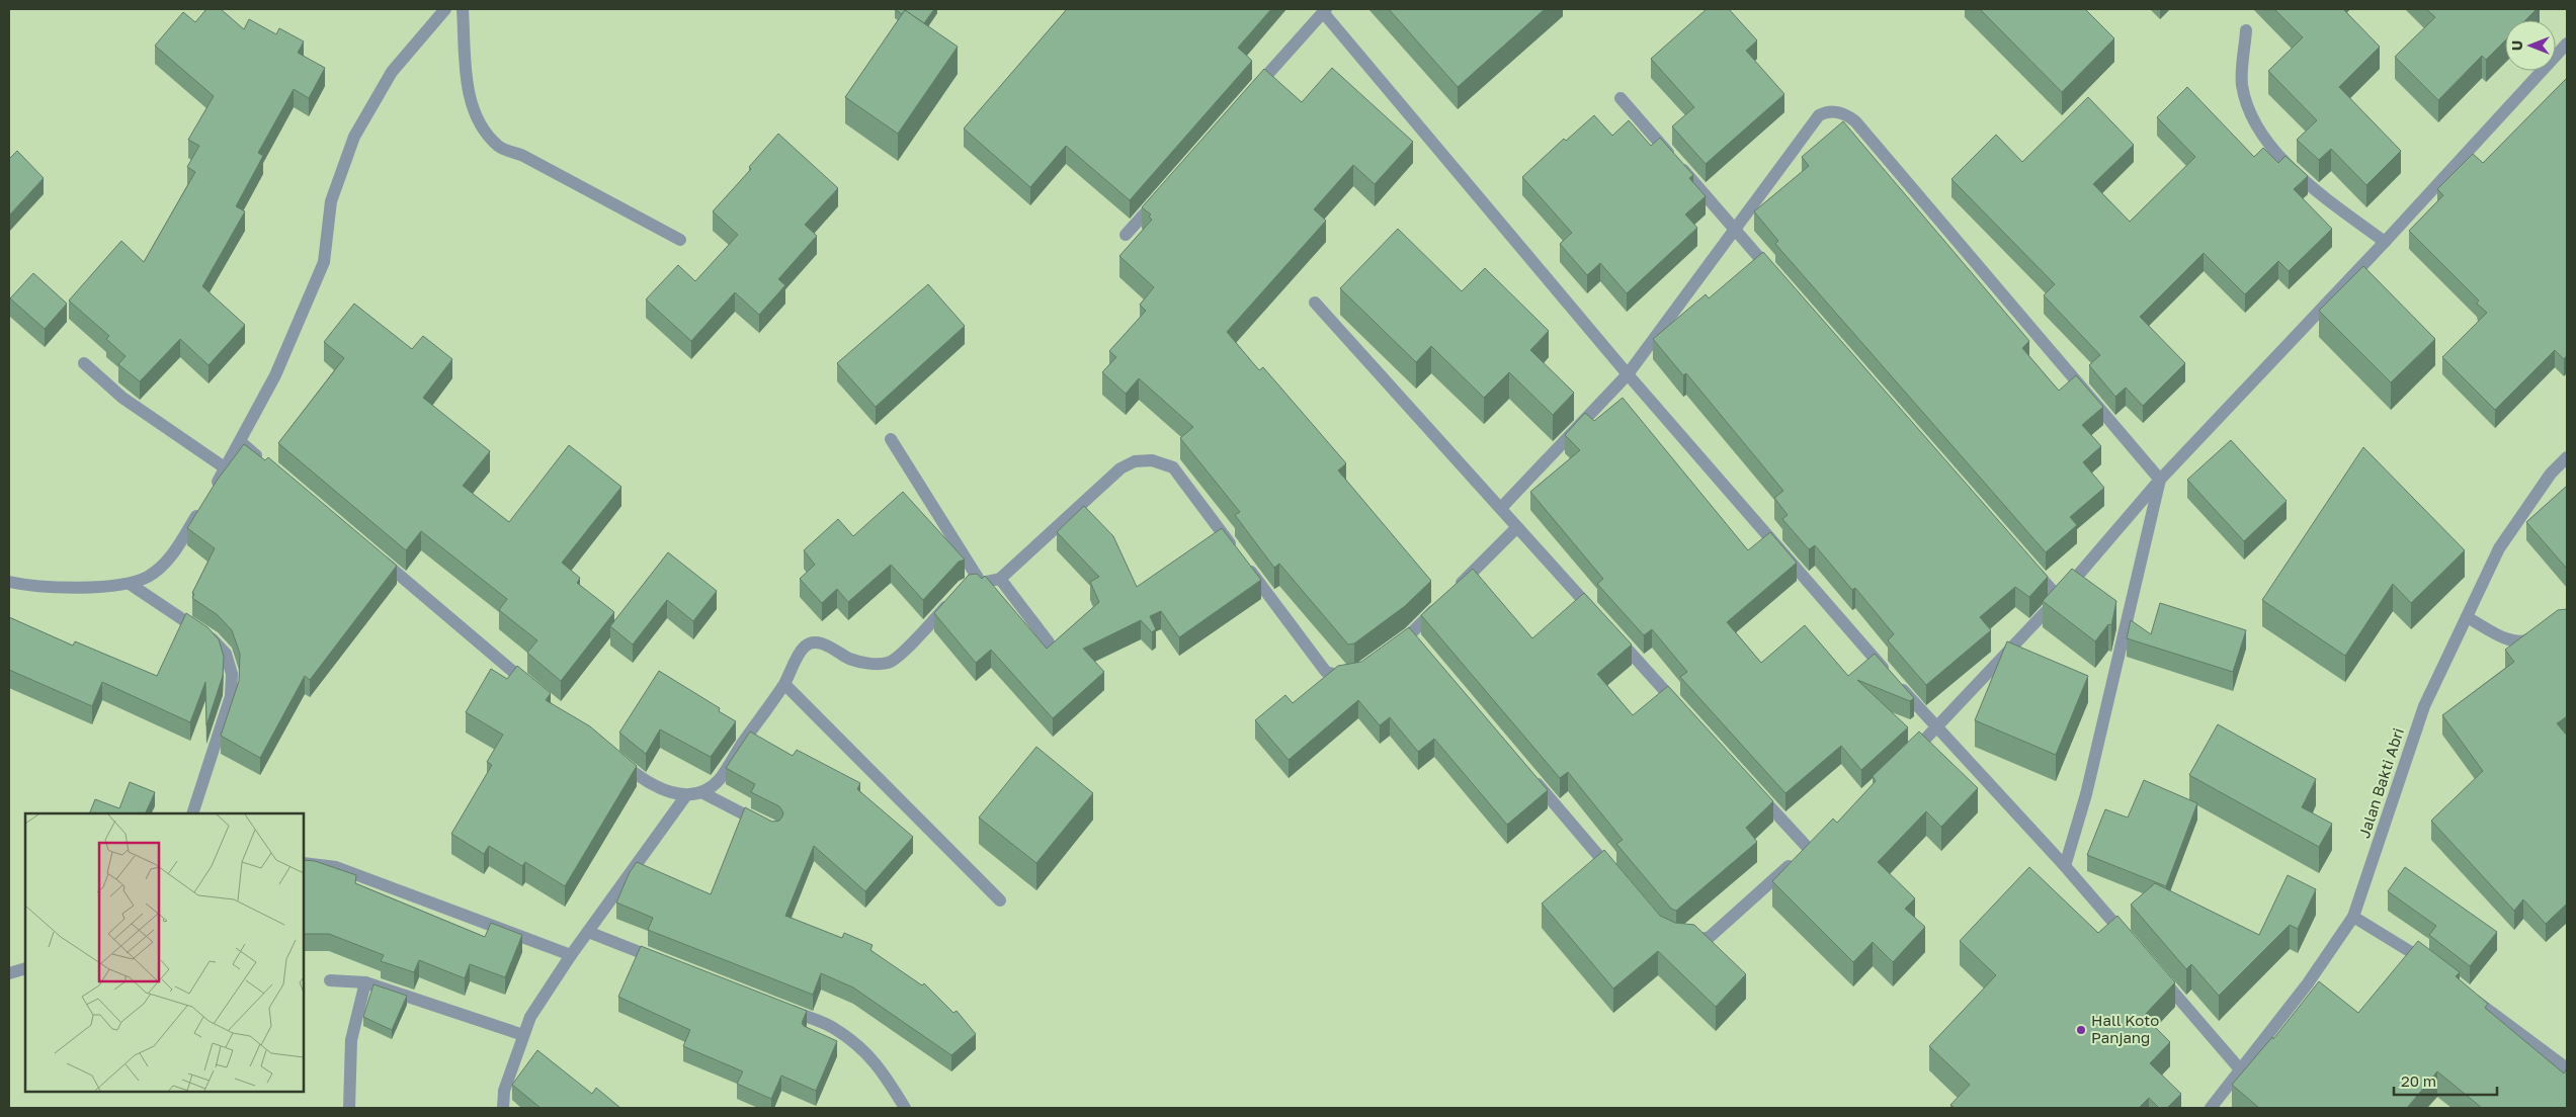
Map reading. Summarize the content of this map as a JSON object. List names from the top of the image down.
{
  "streets": {
    "street": ["Jalan Bakti Abri"]
  },
  "places": ["Hall Koto Panjang"],
  "scale_bar": "20 m",
  "north": "left"
}
